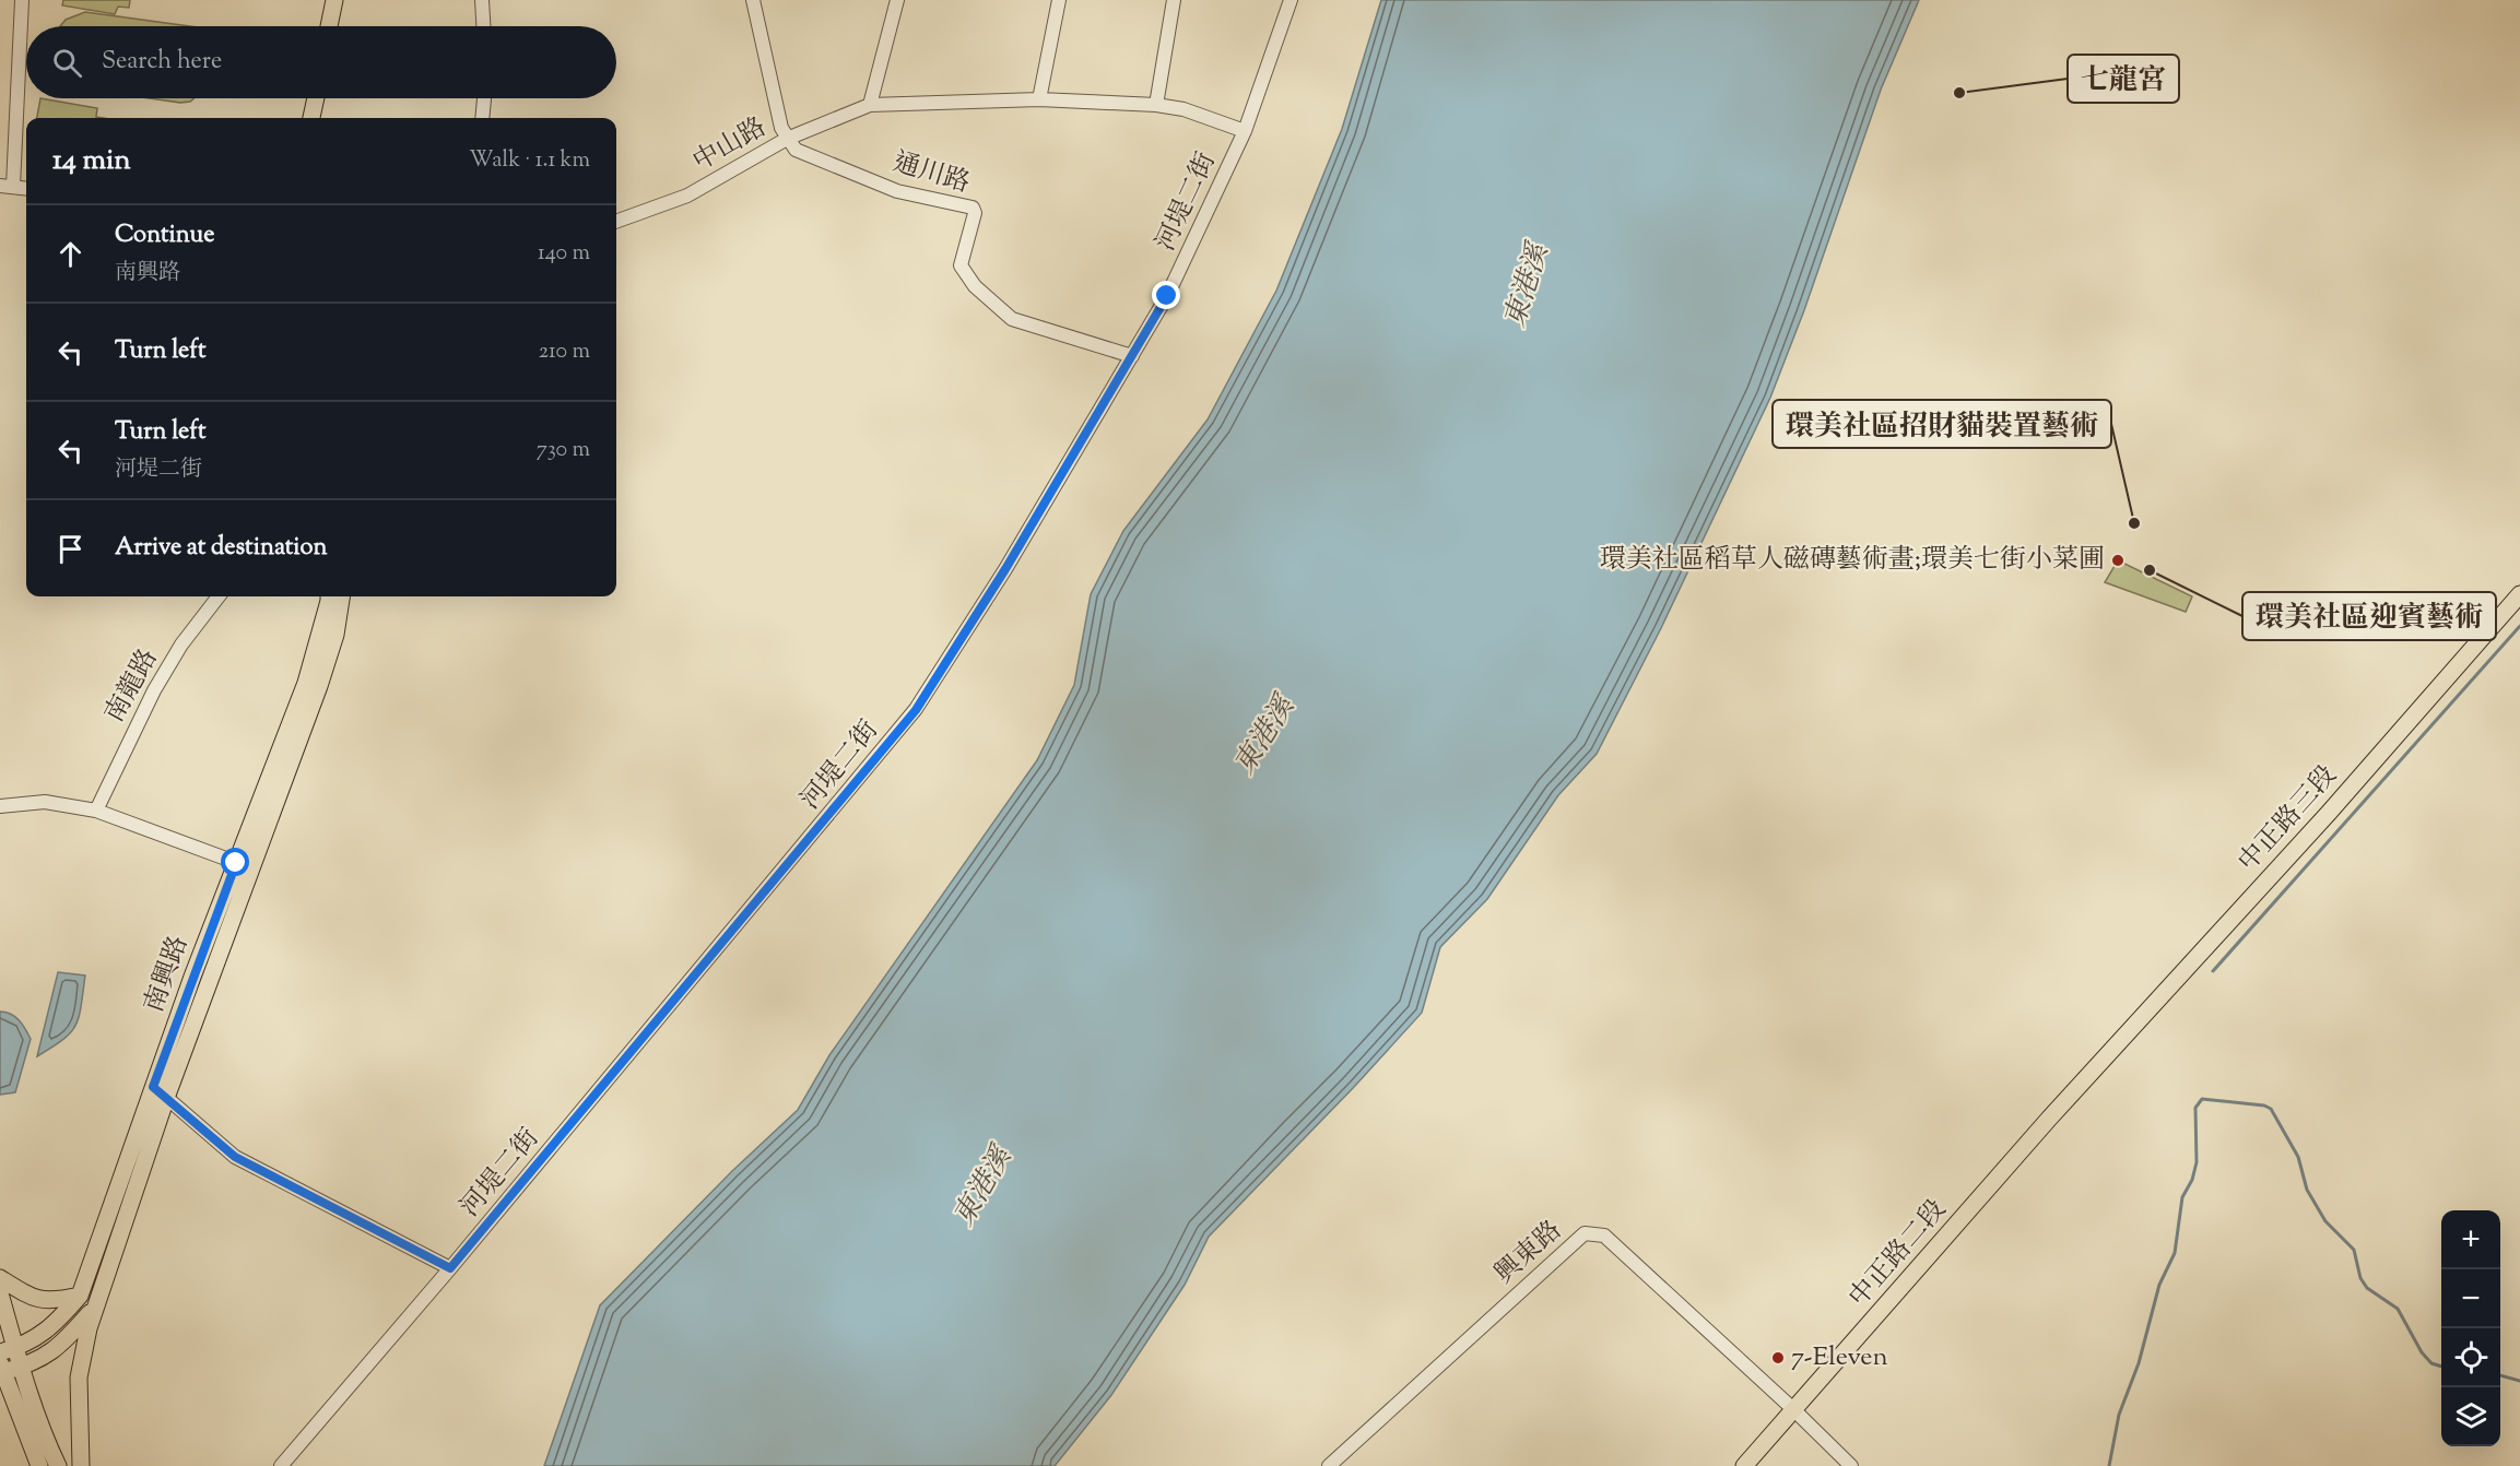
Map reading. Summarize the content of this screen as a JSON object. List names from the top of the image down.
{
  "streets": {
    "main road": ["中正路三段", "南興路", "中正路二段"],
    "street": [
      "中山路",
      "通川路",
      "河堤二街",
      "南龍路",
      "興東路"
    ]
  },
  "crossings": [
    ["中山路", "通川路"],
    ["中山路", "河堤二街"],
    ["通川路", "河堤二街"],
    ["中正路三段", "中正路二段"],
    ["興東路", "中正路二段"]
  ],
  "water": ["東港溪"],
  "places": [
    "七龍宮",
    "環美社區招財貓裝置藝術",
    "環美社區稻草人磁磚藝術畫;環美七街小菜圃",
    "環美社區迎賓藝術",
    "7-Eleven"
  ],
  "page": {
    "search": "Search here",
    "heading": ["14 min", "Walk · 1.1 km"],
    "list": [
      ["Continue", "南興路", "140 m"],
      ["Turn left", "210 m"],
      ["Turn left", "河堤二街", "730 m"],
      "Arrive at destination"
    ],
    "map_buttons": ["+", "−"]
  }
}
